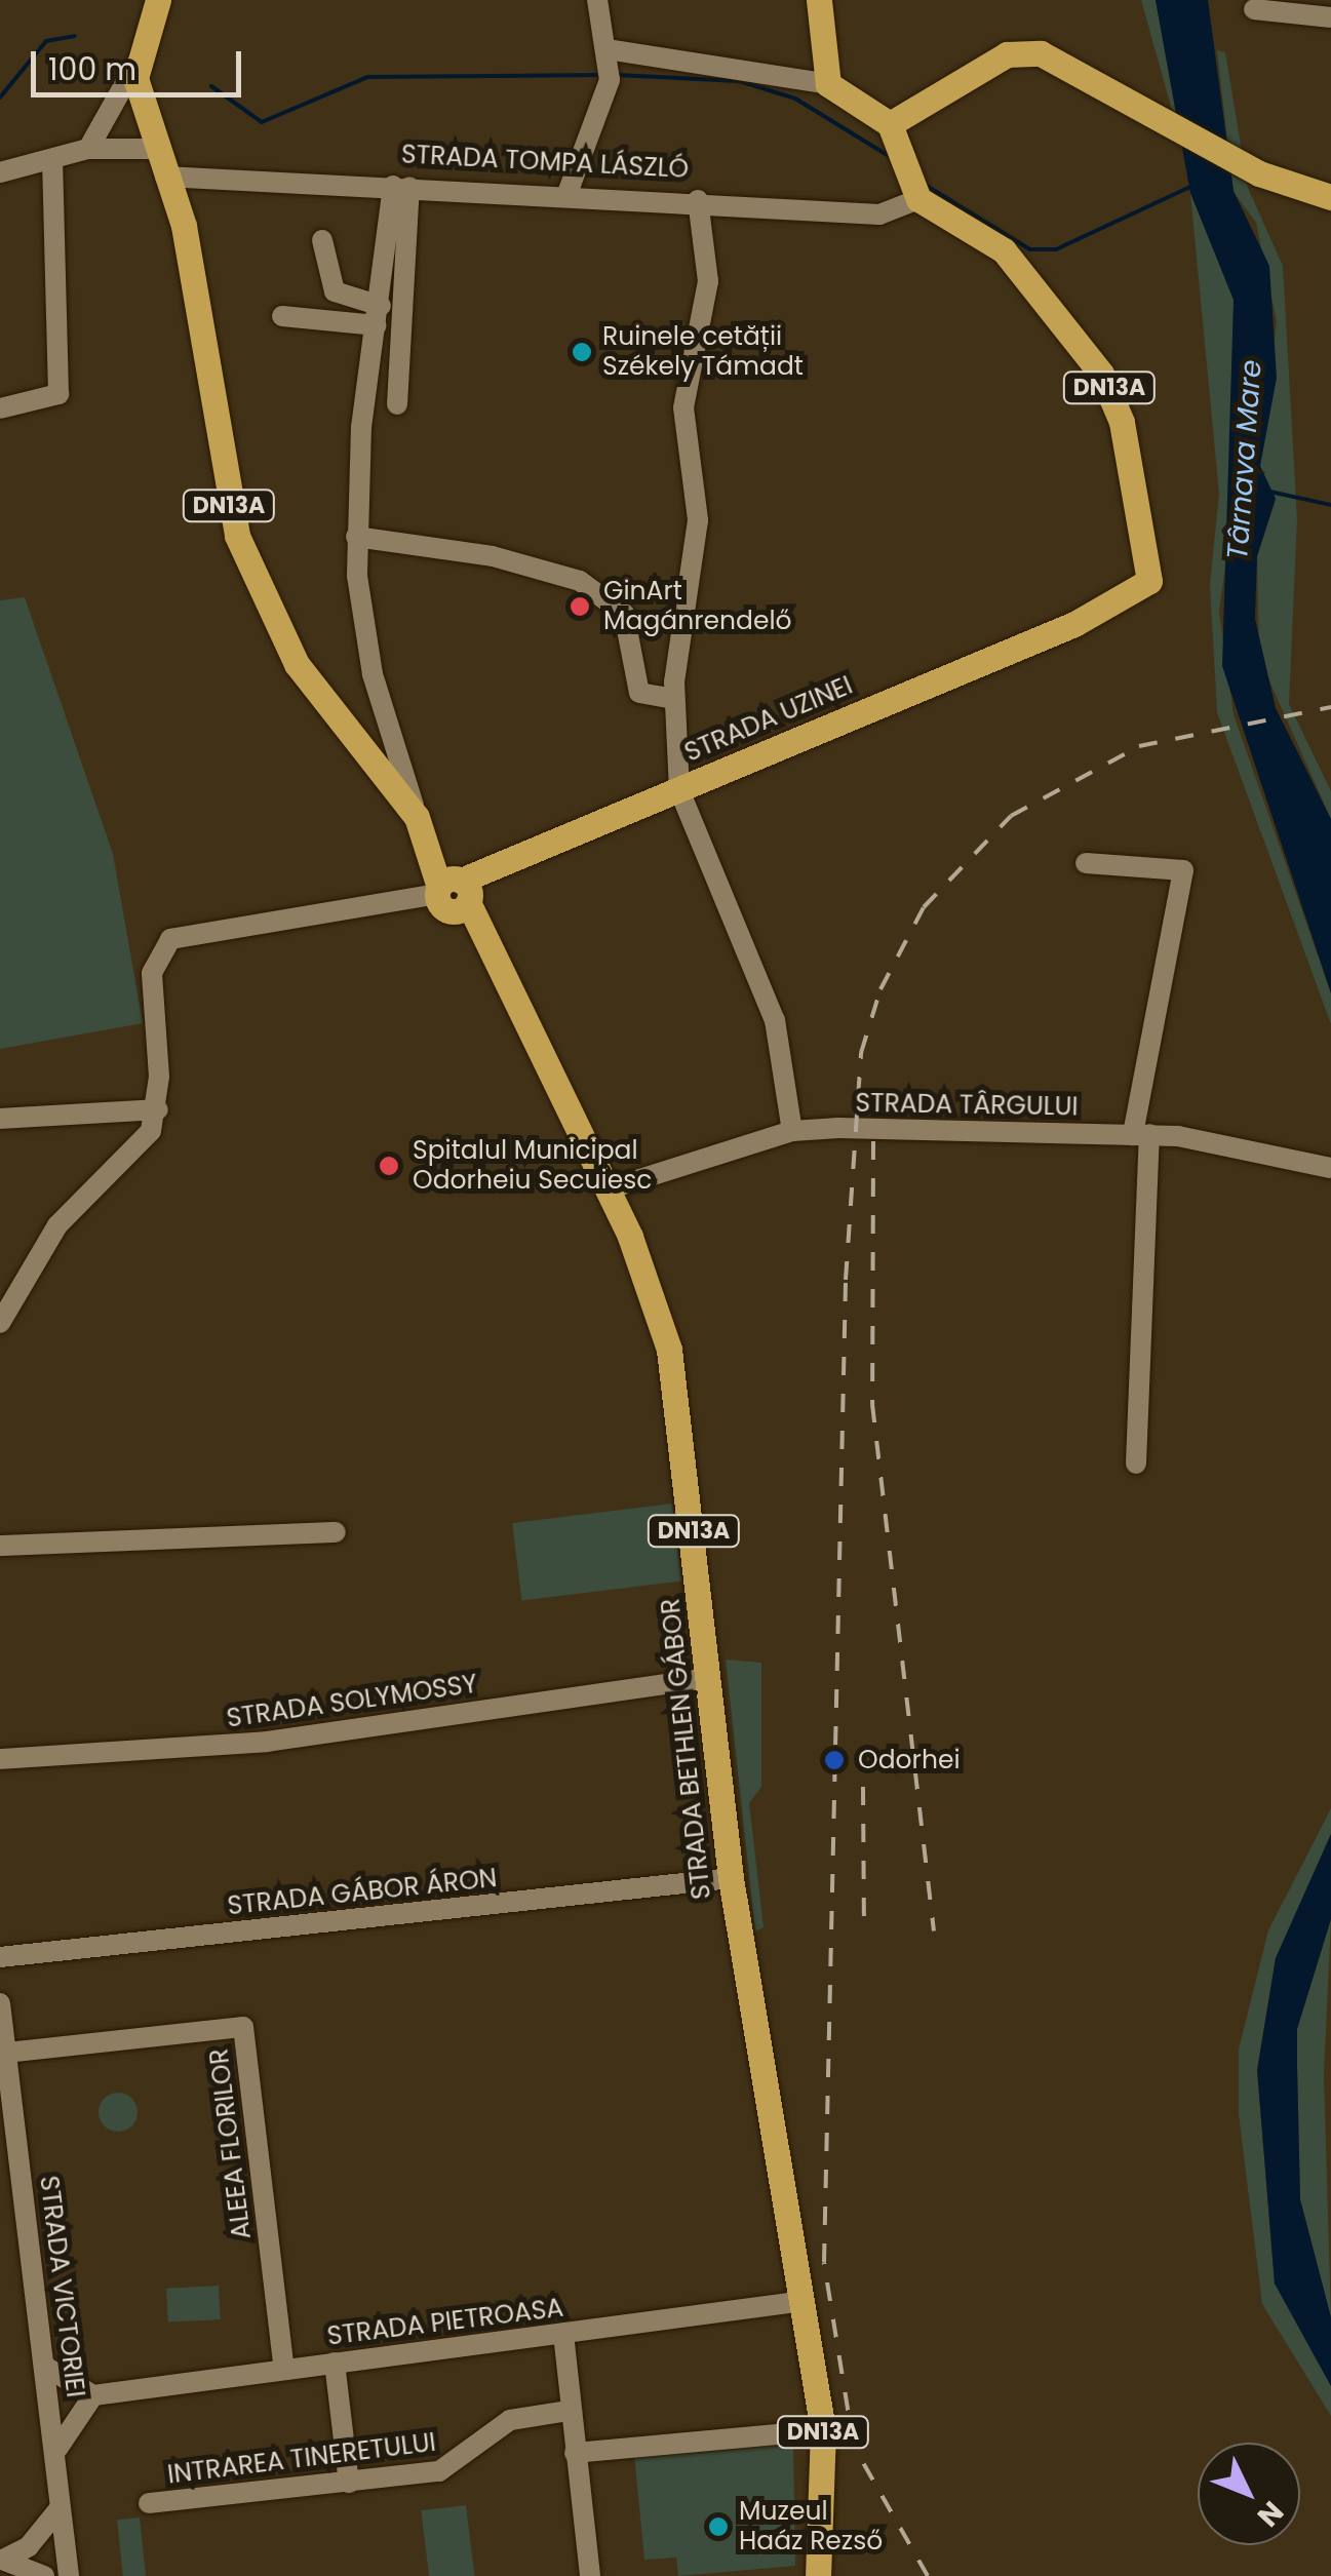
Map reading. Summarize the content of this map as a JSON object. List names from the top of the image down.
{
  "streets": {
    "main road": ["DN13A", "STRADA UZINEI", "STRADA BETHLEN GÁBOR"],
    "street": [
      "STRADA TOMPA LÁSZLÓ",
      "STRADA TÂRGULUI",
      "STRADA SOLYMOSSY",
      "STRADA GÁBOR ÁRON",
      "ALEEA FLORILOR",
      "STRADA VICTORIEI",
      "STRADA PIETROASA",
      "INTRAREA TINERETULUI"
    ]
  },
  "crossings": [
    ["STRADA TOMPA LÁSZLÓ", "DN13A"],
    ["STRADA TOMPA LÁSZLÓ", "STRADA UZINEI"],
    ["DN13A", "STRADA UZINEI"],
    ["DN13A", "STRADA BETHLEN GÁBOR"],
    ["STRADA UZINEI", "STRADA BETHLEN GÁBOR"],
    ["STRADA TÂRGULUI", "STRADA BETHLEN GÁBOR"],
    ["STRADA SOLYMOSSY", "STRADA BETHLEN GÁBOR"],
    ["STRADA BETHLEN GÁBOR", "STRADA GÁBOR ÁRON"],
    ["STRADA BETHLEN GÁBOR", "STRADA PIETROASA"],
    ["ALEEA FLORILOR", "STRADA VICTORIEI"],
    ["ALEEA FLORILOR", "STRADA PIETROASA"]
  ],
  "water": ["Târnava Mare"],
  "places": [
    "Ruinele cetății Székely Támadt",
    "GinArt Magánrendelő",
    "Spitalul Municipal Odorheiu Secuiesc",
    "Odorhei",
    "Muzeul Haáz Rezső"
  ],
  "scale_bar": "100 m",
  "north": "bottom right"
}
